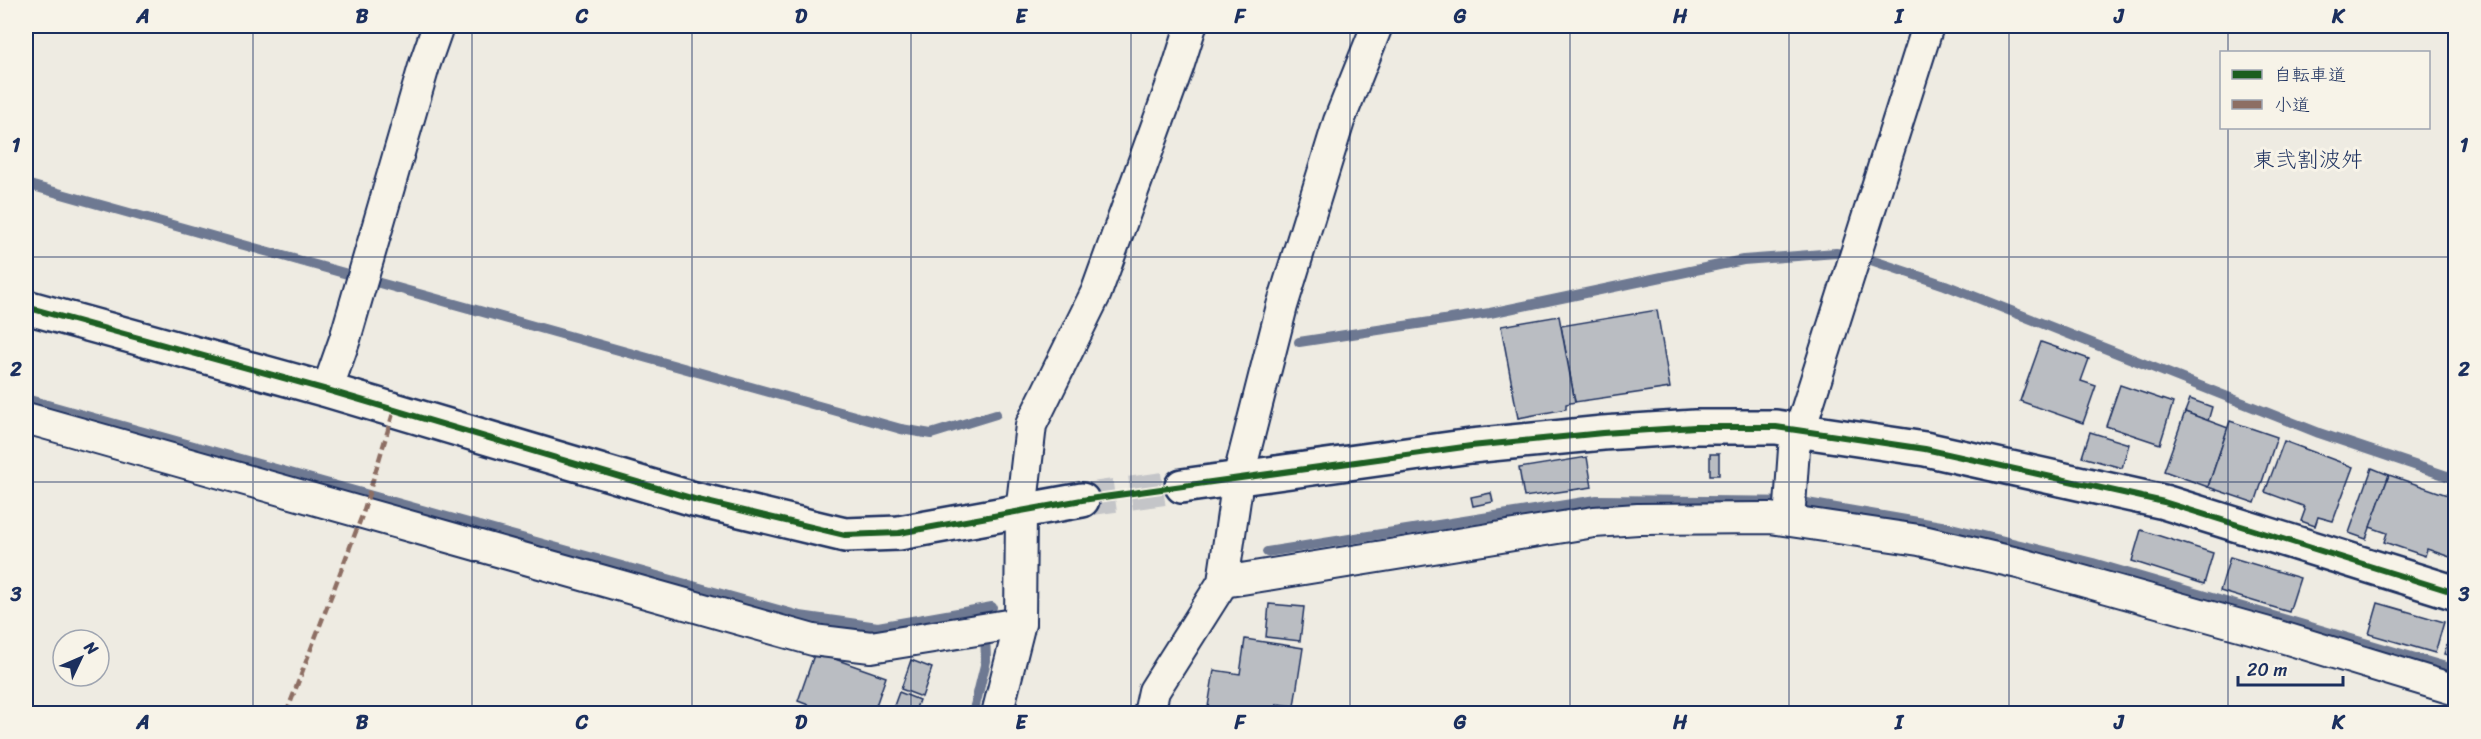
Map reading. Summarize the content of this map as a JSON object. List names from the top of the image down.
{
  "districts": ["東弐割波舛"],
  "legend": ["自転車道", "小道"],
  "scale_bar": "20 m",
  "north": "top right",
  "grid": {
    "columns": [
      "A",
      "B",
      "C",
      "D",
      "E",
      "F",
      "G",
      "H",
      "I",
      "J",
      "K"
    ],
    "rows": ["1", "2", "3"]
  }
}
